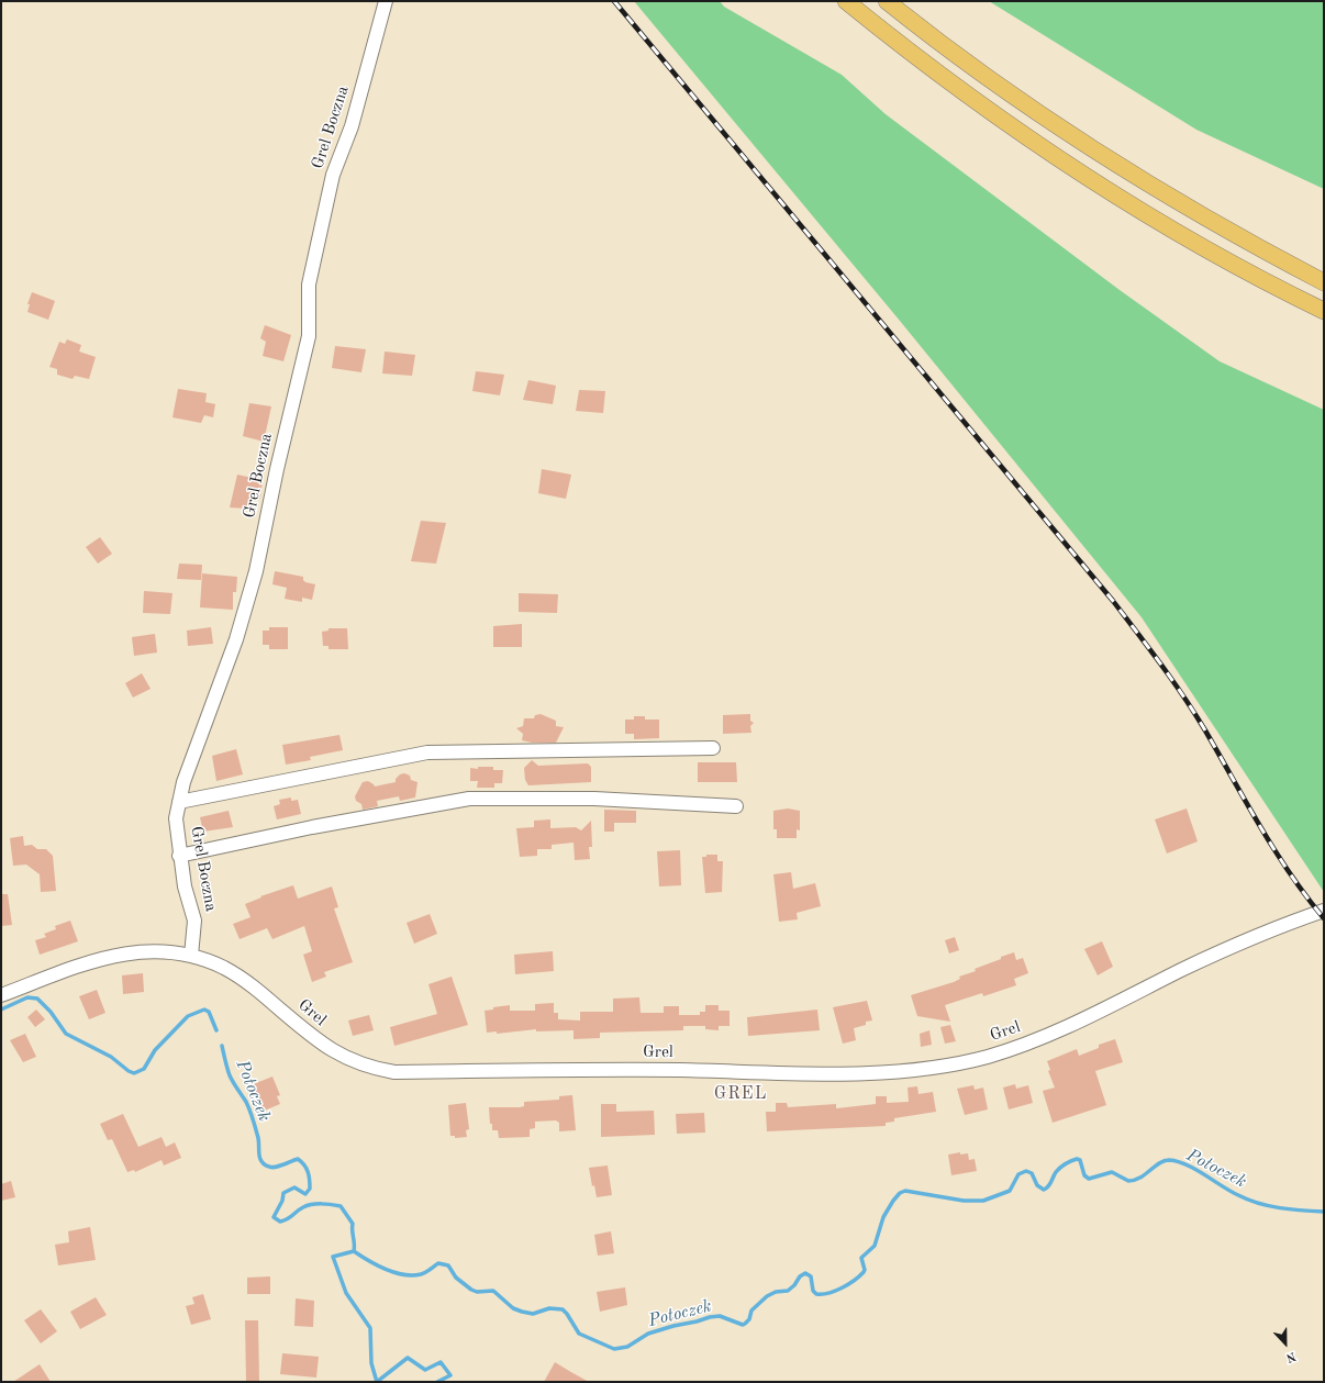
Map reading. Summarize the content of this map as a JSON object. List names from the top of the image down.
{
  "streets": {
    "street": ["Grel Boczna", "Grel"]
  },
  "crossings": [
    ["Grel Boczna", "Grel"]
  ],
  "districts": ["GREL"],
  "water": ["Potoczek"],
  "north": "bottom"
}
